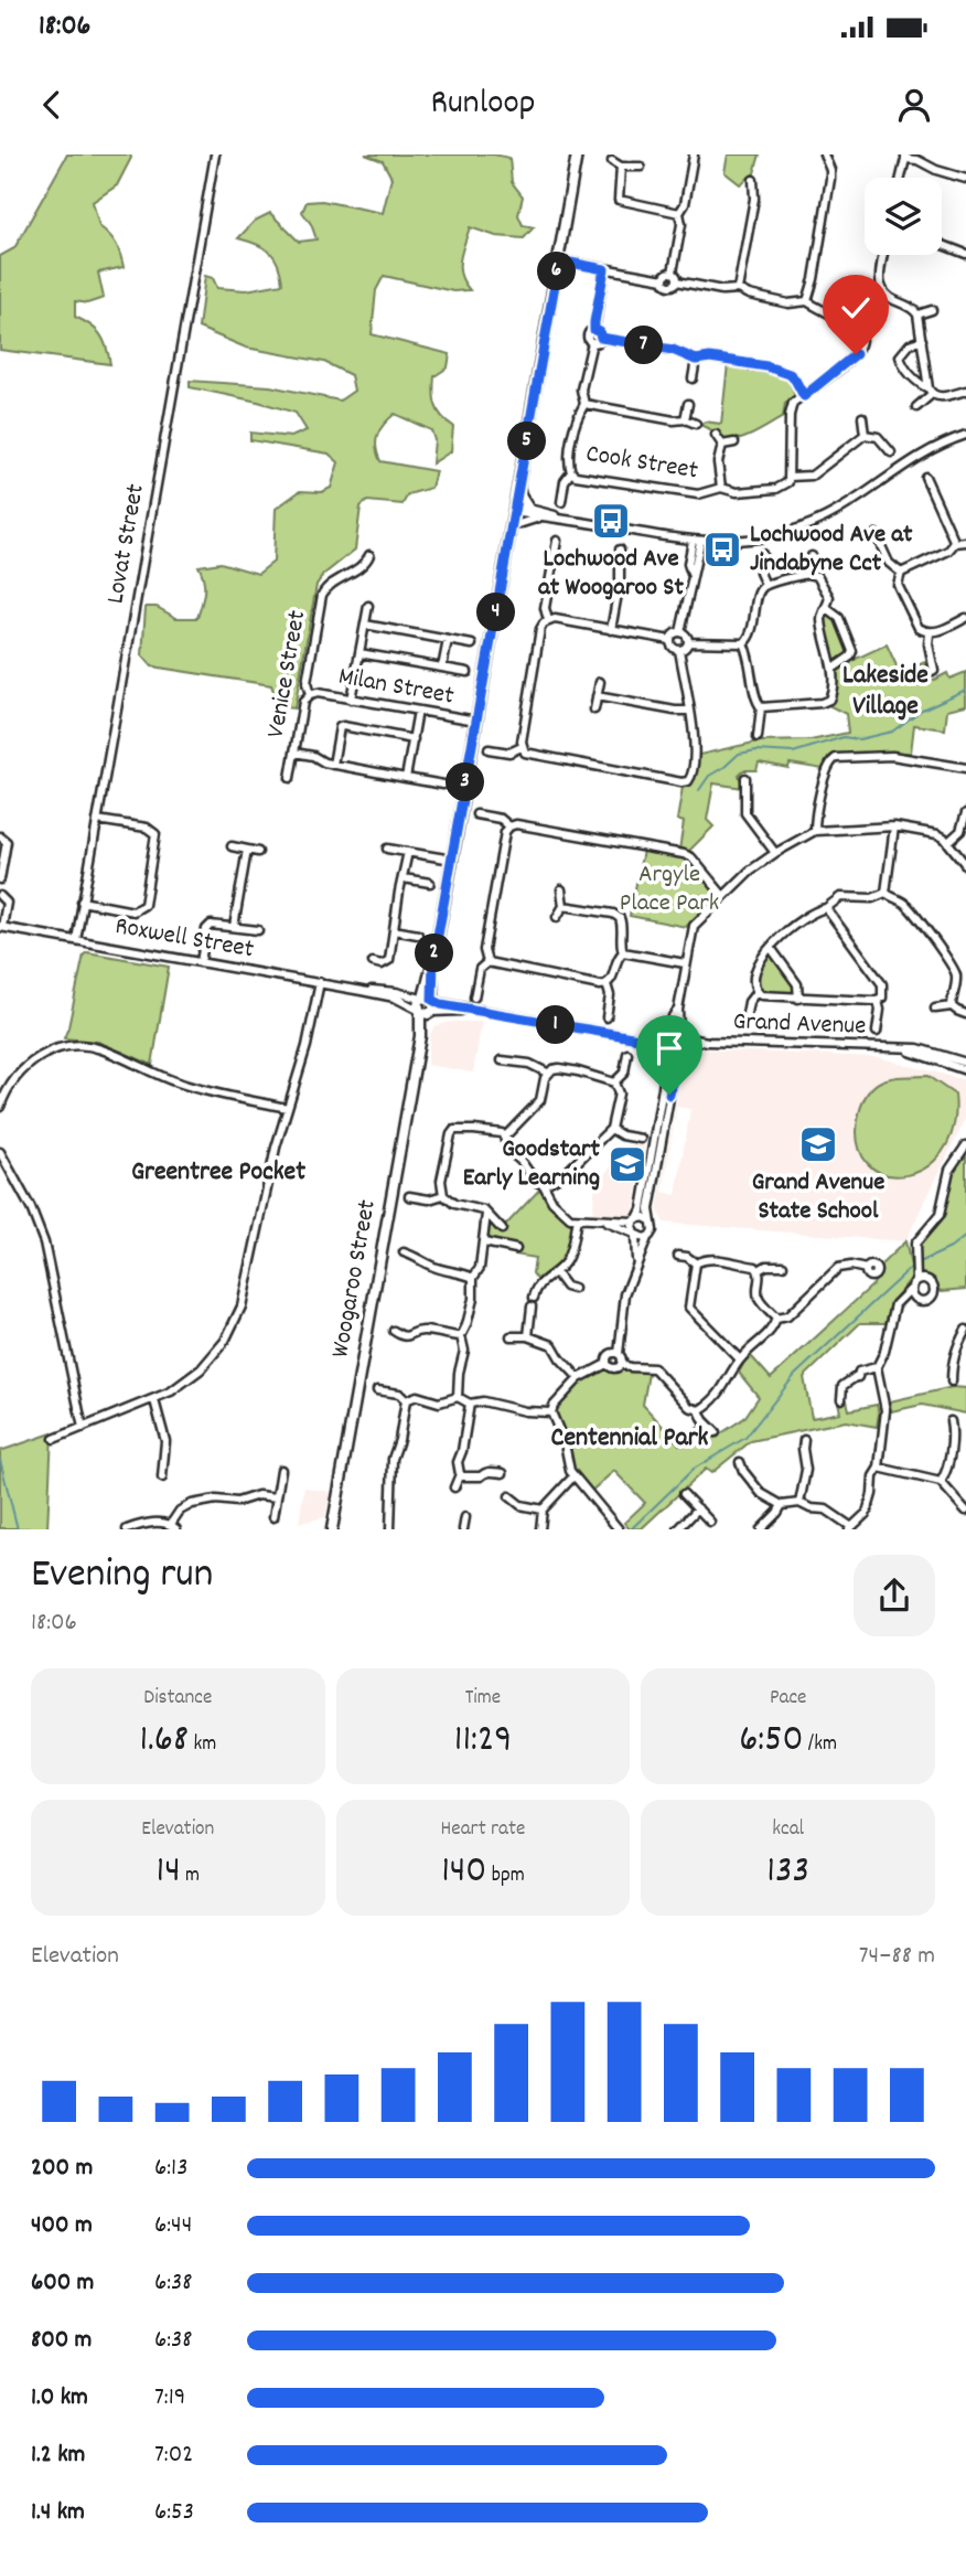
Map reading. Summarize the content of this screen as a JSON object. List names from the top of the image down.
{
  "streets": {
    "main road": ["Woogaroo Street"],
    "street": [
      "Cook Street",
      "Lovat Street",
      "Venice Street",
      "Milan Street",
      "Roxwell Street",
      "Grand Avenue"
    ]
  },
  "crossings": [
    ["Lovat Street", "Roxwell Street"],
    ["Venice Street", "Milan Street"],
    ["Milan Street", "Woogaroo Street"],
    ["Roxwell Street", "Grand Avenue"],
    ["Roxwell Street", "Woogaroo Street"],
    ["Grand Avenue", "Woogaroo Street"]
  ],
  "districts": ["Lakeside Village", "Greentree Pocket", "Centennial Park"],
  "parks": ["Argyle Place Park"],
  "places": {
    "bus stop": ["Lochwood Ave at Woogaroo St", "Lochwood Ave at Jindabyne Cct"],
    "school or university": ["Grand Avenue State School", "Goodstart Early Learning"]
  },
  "page": {
    "status": "18:06",
    "header": "Runloop",
    "pins": [
      "6",
      "7",
      "5",
      "4",
      "3",
      "2",
      "1"
    ],
    "heading": ["Evening run", "18:06"],
    "stats": [
      ["Distance", "1.68 km"],
      ["Time", "11:29"],
      ["Pace", "6:50 /km"],
      ["Elevation", "14 m"],
      ["Heart rate", "140 bpm"],
      ["kcal", "133"]
    ],
    "chart": ["Elevation", "74–88 m"],
    "list": [
      {
        "name": "200 m",
        "note": "6:13"
      },
      {
        "name": "400 m",
        "note": "6:44"
      },
      {
        "name": "600 m",
        "note": "6:38"
      },
      {
        "name": "800 m",
        "note": "6:38"
      },
      {
        "name": "1.0 km",
        "note": "7:19"
      },
      {
        "name": "1.2 km",
        "note": "7:02"
      },
      {
        "name": "1.4 km",
        "note": "6:53"
      }
    ]
  }
}
